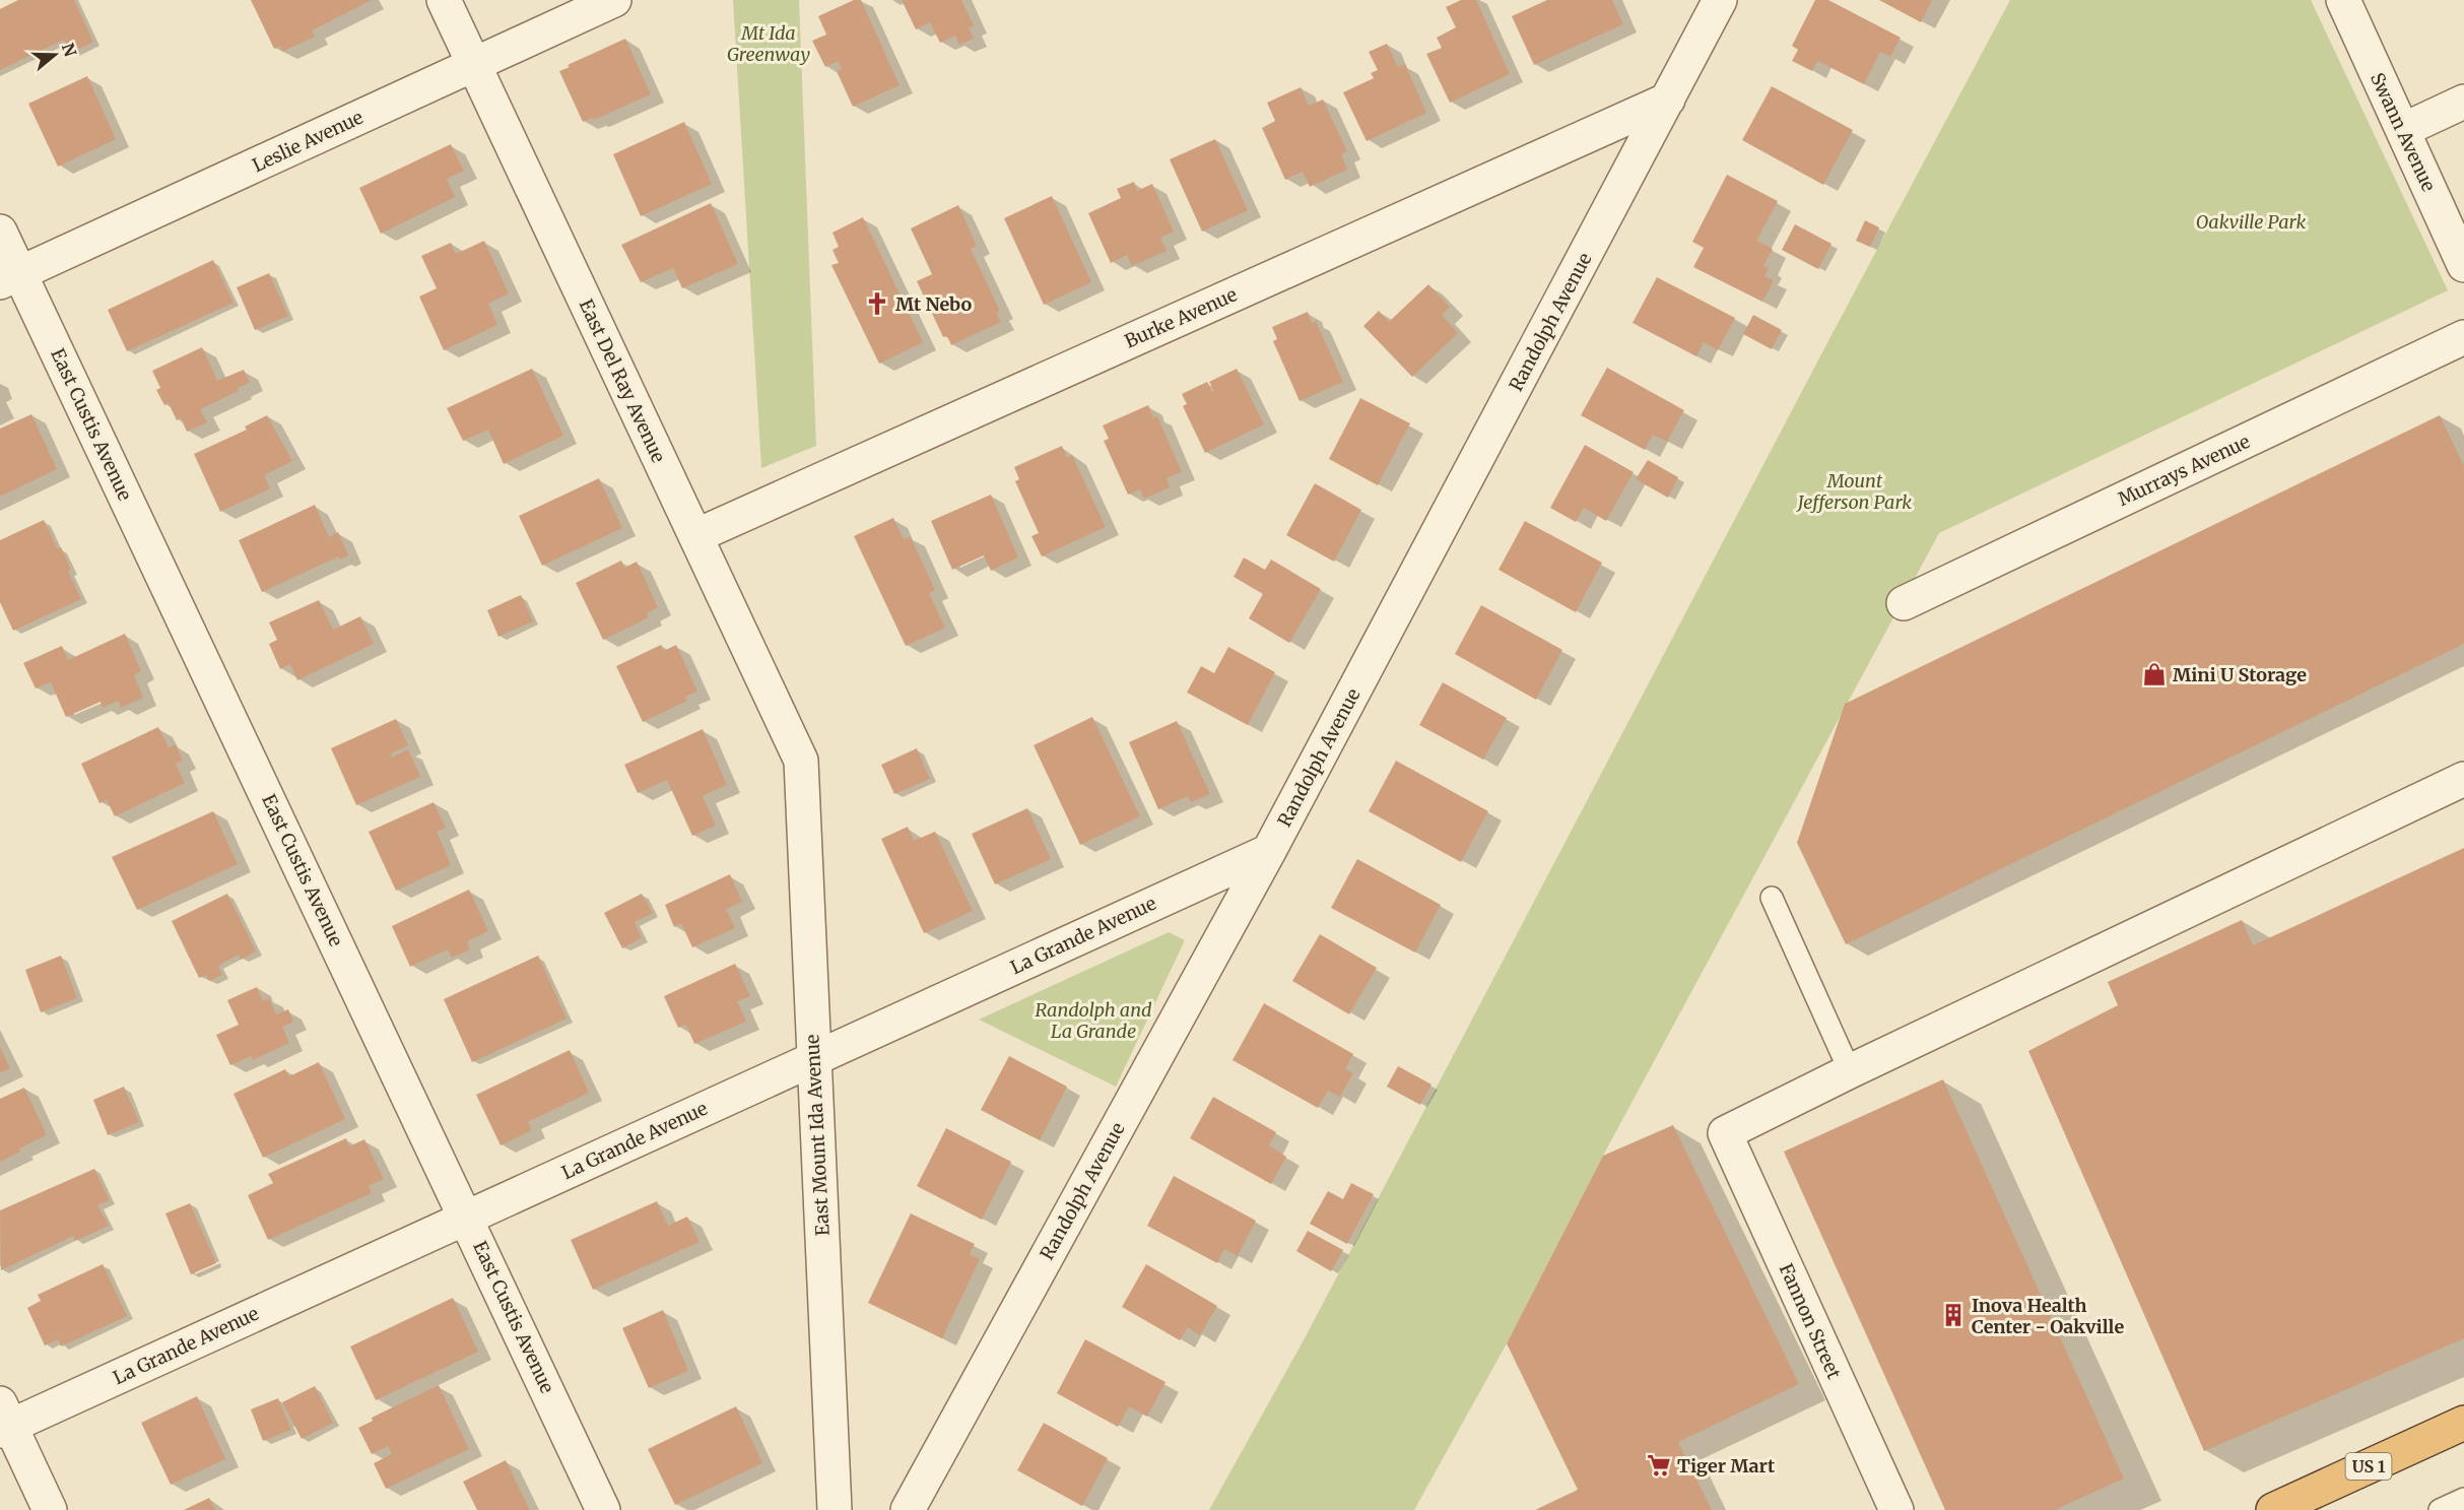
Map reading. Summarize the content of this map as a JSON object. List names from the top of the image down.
{
  "streets": {
    "highway": ["US 1"],
    "street": [
      "Swann Avenue",
      "Leslie Avenue",
      "Burke Avenue",
      "Randolph Avenue",
      "East Del Ray Avenue",
      "East Custis Avenue",
      "Murrays Avenue",
      "La Grande Avenue",
      "East Mount Ida Avenue",
      "Fannon Street"
    ]
  },
  "crossings": [
    ["Leslie Avenue", "East Del Ray Avenue"],
    ["Leslie Avenue", "East Custis Avenue"],
    ["Burke Avenue", "Randolph Avenue"],
    ["Burke Avenue", "East Del Ray Avenue"],
    ["Randolph Avenue", "La Grande Avenue"],
    ["East Del Ray Avenue", "East Mount Ida Avenue"],
    ["East Custis Avenue", "La Grande Avenue"],
    ["La Grande Avenue", "East Mount Ida Avenue"]
  ],
  "parks": [
    "Mt Ida Greenway",
    "Oakville Park",
    "Mount Jefferson Park",
    "Randolph and La Grande"
  ],
  "places": {
    "church": ["Mt Nebo"],
    "shop": ["Mini U Storage"],
    "building": ["Inova Health Center - Oakville"],
    "supermarket": ["Tiger Mart"]
  },
  "north": "right"
}
